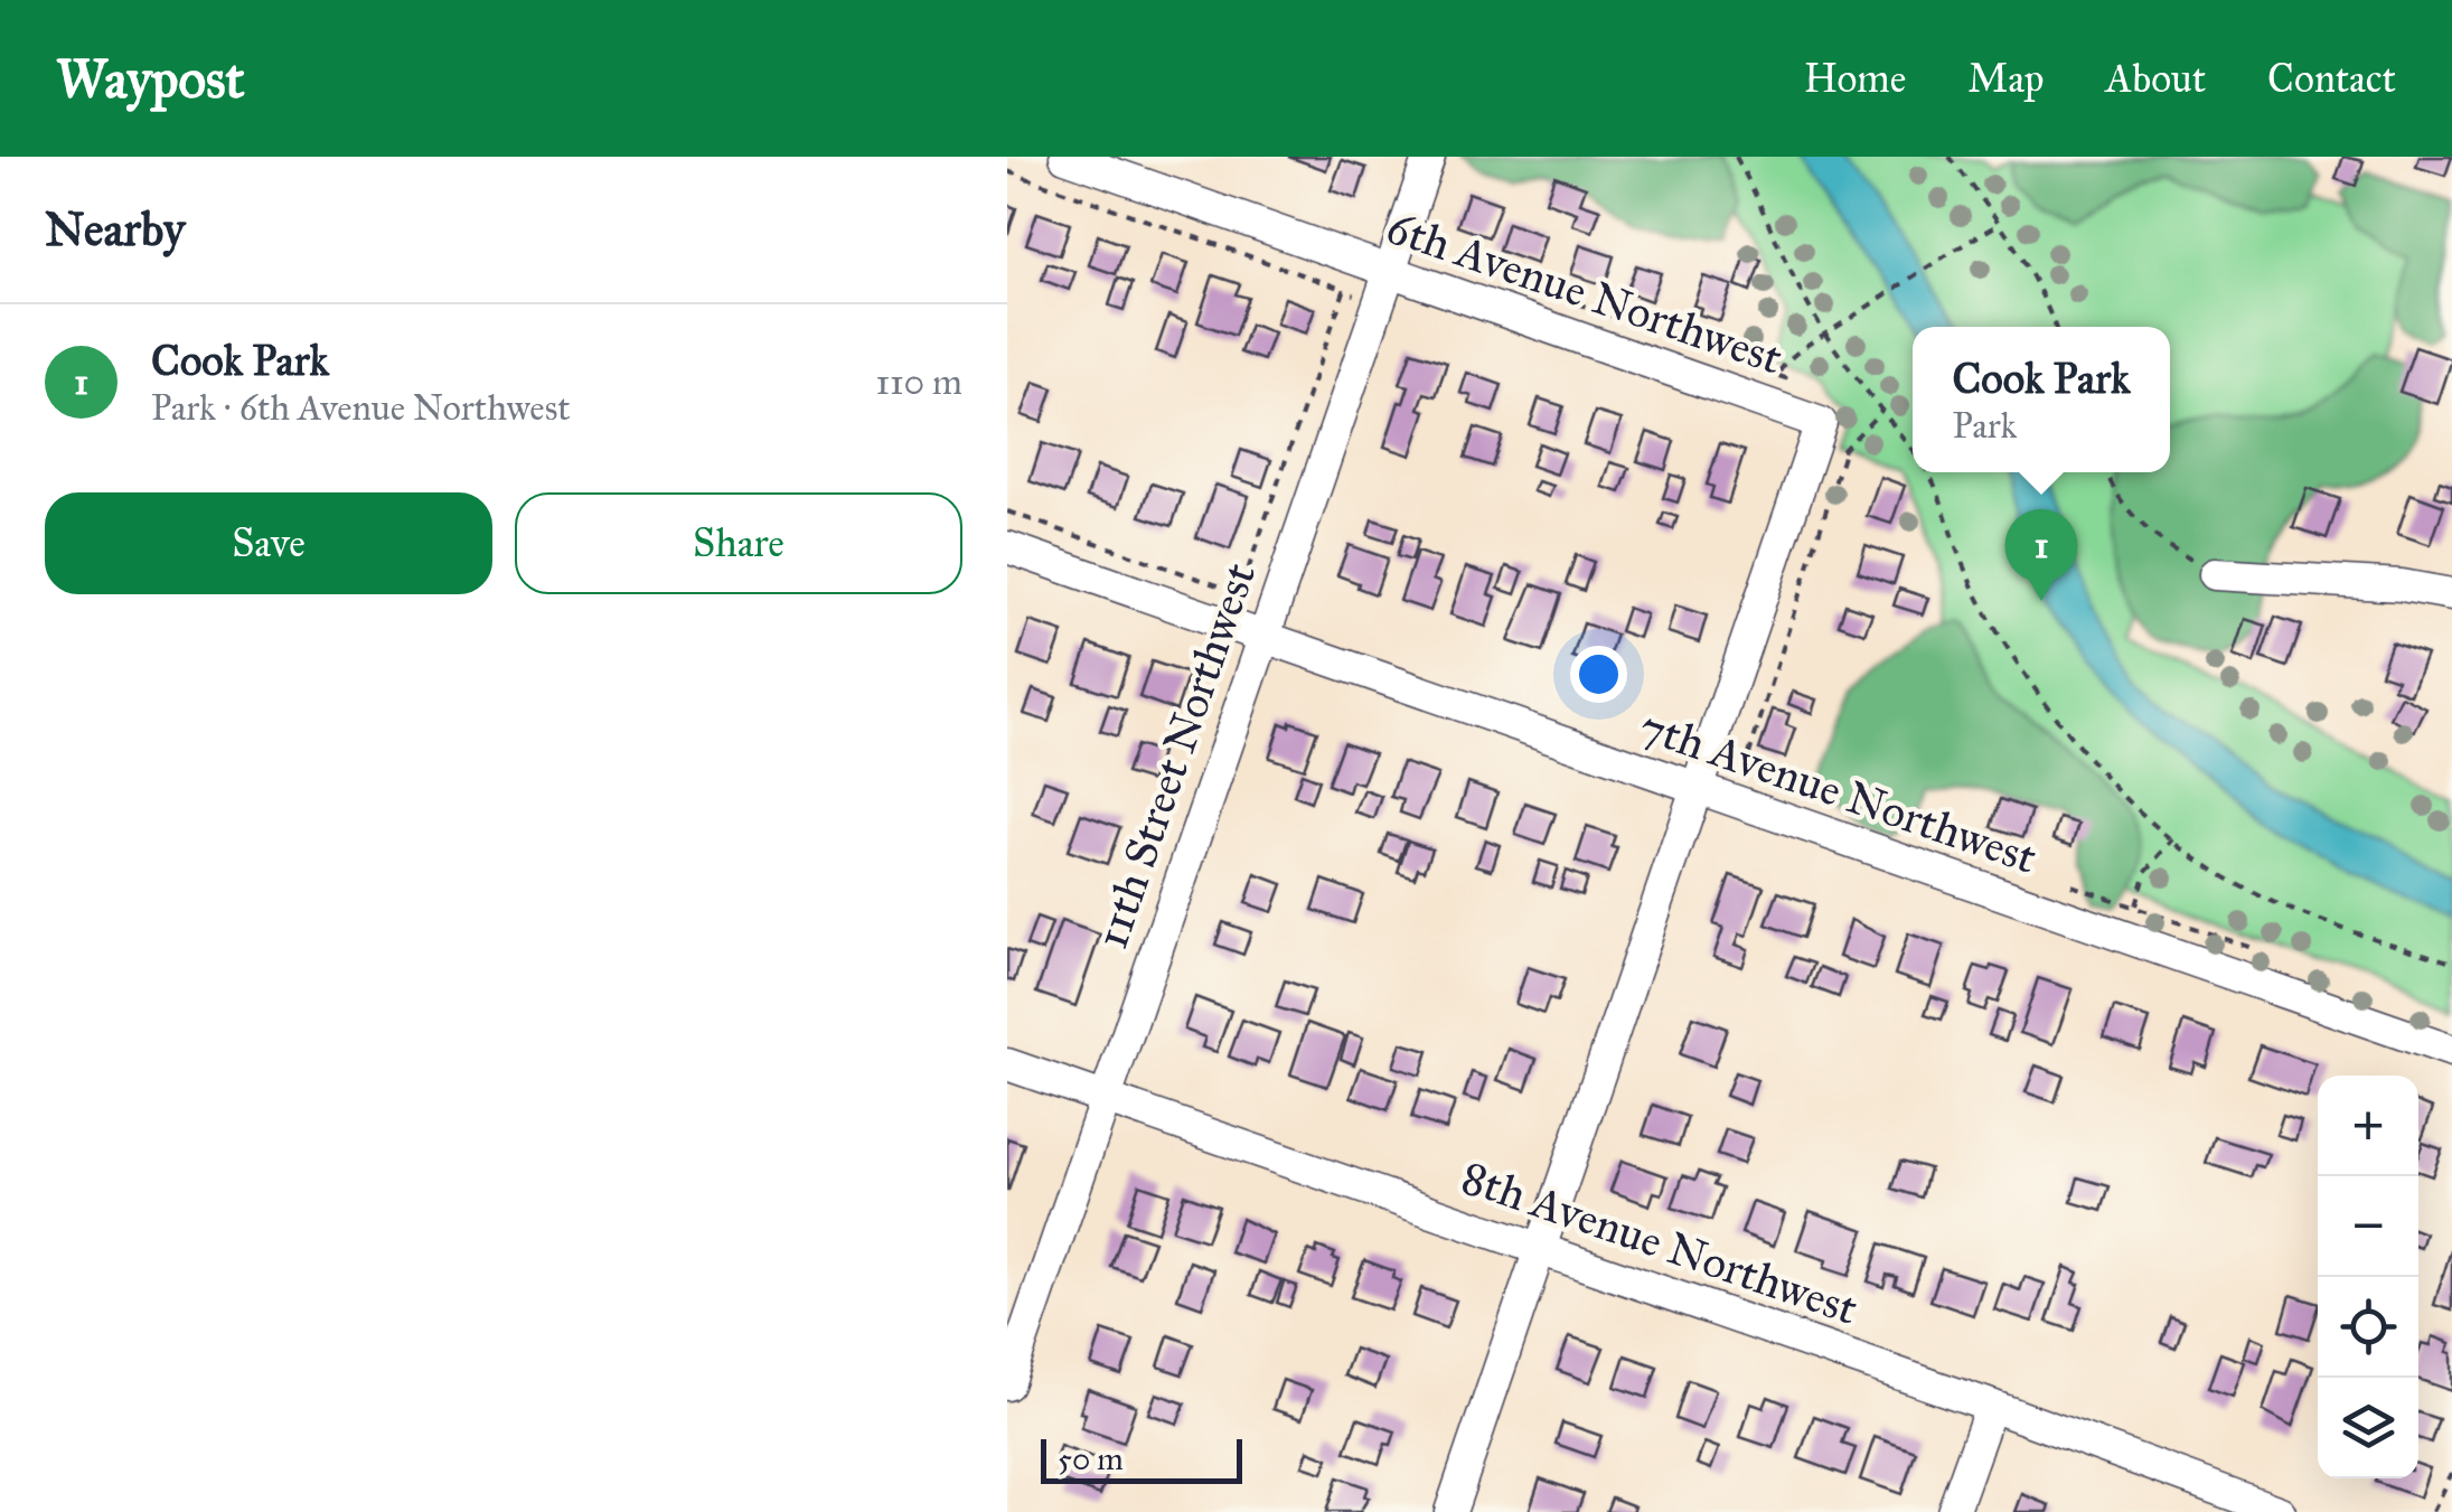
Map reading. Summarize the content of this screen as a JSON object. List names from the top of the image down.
{
  "streets": {
    "street": [
      "6th Avenue Northwest",
      "11th Street Northwest",
      "7th Avenue Northwest",
      "8th Avenue Northwest"
    ]
  },
  "crossings": [
    ["6th Avenue Northwest", "11th Street Northwest"],
    ["6th Avenue Northwest", "7th Avenue Northwest"],
    ["11th Street Northwest", "7th Avenue Northwest"],
    ["11th Street Northwest", "8th Avenue Northwest"]
  ],
  "scale_bar": "50 m",
  "page": {
    "header": "Waypost",
    "nav": [
      "Home",
      "Map",
      "About",
      "Contact"
    ],
    "heading": "Nearby",
    "list": [
      {
        "mark": "1",
        "name": "Cook Park",
        "note": "Park · 6th Avenue Northwest",
        "value": "110 m"
      }
    ],
    "popup": ["Cook Park", "Park"],
    "buttons": ["Save", "Share"],
    "pins": "1",
    "map_buttons": ["+", "−"],
    "scale": "50 m"
  }
}
